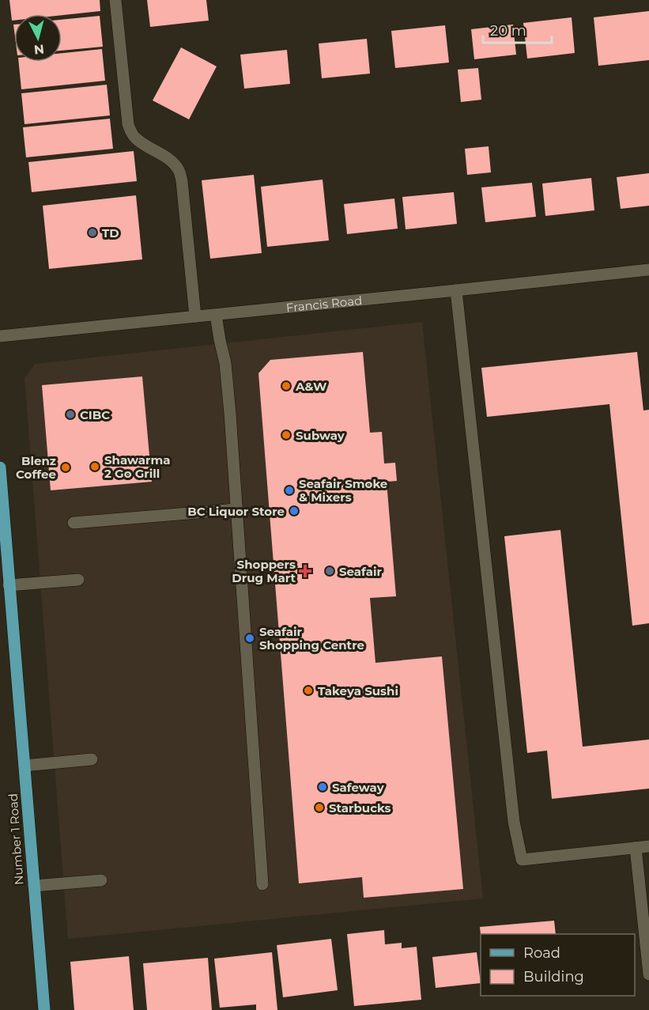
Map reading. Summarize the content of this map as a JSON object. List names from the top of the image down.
{
  "streets": {
    "main road": ["Number 1 Road"],
    "street": ["Francis Road"]
  },
  "places": {
    "other": [
      "TD",
      "A&W",
      "CIBC",
      "Subway",
      "Shawarma 2 Go Grill",
      "Blenz Coffee",
      "Seafair Smoke & Mixers",
      "BC Liquor Store",
      "Seafair",
      "Seafair Shopping Centre",
      "Takeya Sushi",
      "Safeway",
      "Starbucks"
    ],
    "health": ["Shoppers Drug Mart"]
  },
  "legend": ["Road", "Building"],
  "scale_bar": "20 m",
  "north": "bottom"
}
